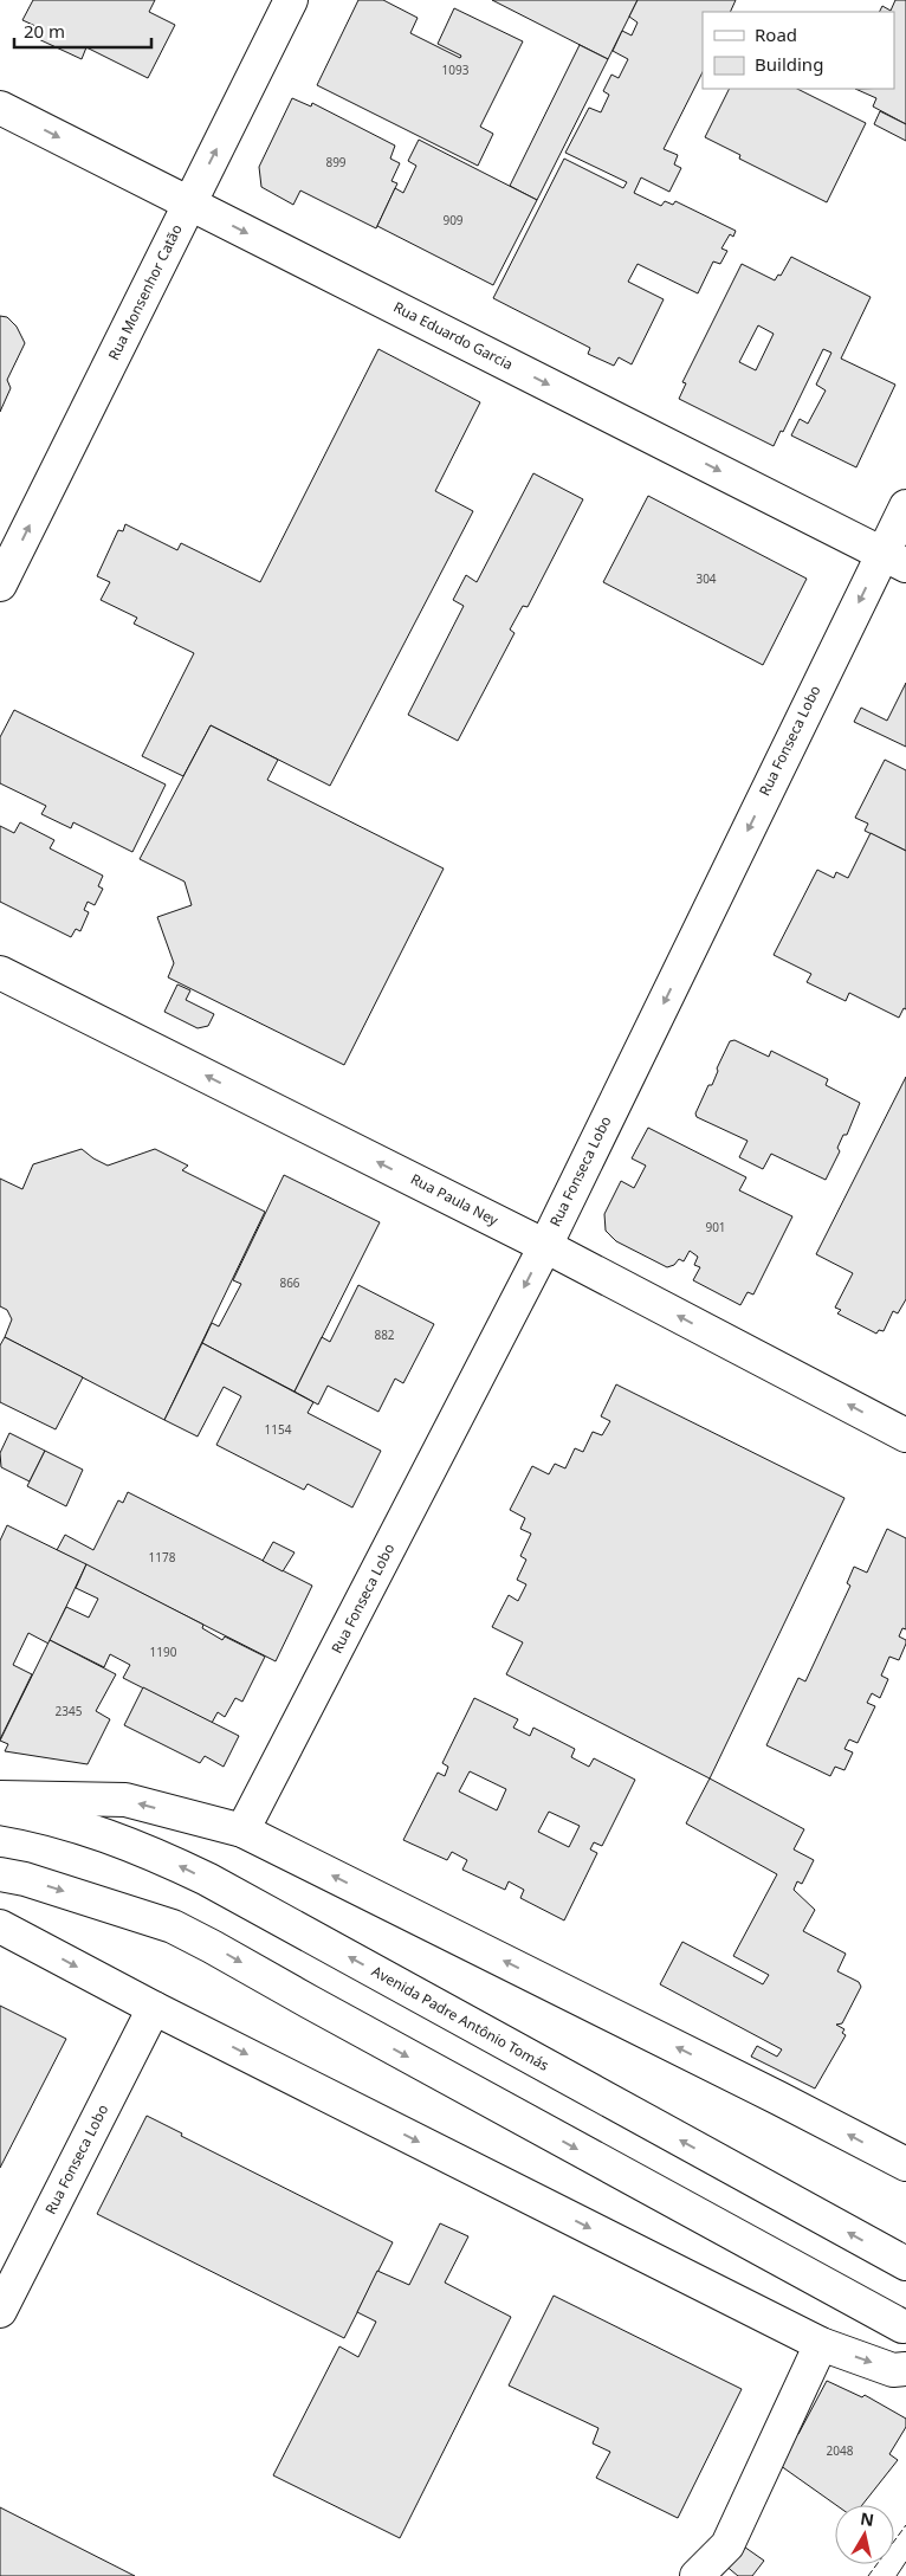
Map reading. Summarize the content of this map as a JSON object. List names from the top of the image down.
{
  "streets": {
    "street": [
      "Rua Monsenhor Catão",
      "Rua Eduardo Garcia",
      "Rua Fonseca Lobo",
      "Rua Paula Ney",
      "Avenida Padre Antônio Tomás"
    ]
  },
  "crossings": [
    ["Rua Monsenhor Catão", "Rua Eduardo Garcia"],
    ["Rua Eduardo Garcia", "Rua Fonseca Lobo"],
    ["Rua Fonseca Lobo", "Rua Paula Ney"]
  ],
  "one_way": [
    "Rua Monsenhor Catão",
    "Rua Eduardo Garcia",
    "Rua Fonseca Lobo",
    "Rua Paula Ney"
  ],
  "house_numbers": [
    "1093",
    "899",
    "909",
    "304",
    "901",
    "866",
    "882",
    "1154",
    "1178",
    "1190",
    "2345",
    "2048"
  ],
  "legend": ["Road", "Building"],
  "scale_bar": "20 m",
  "north": "top"
}
